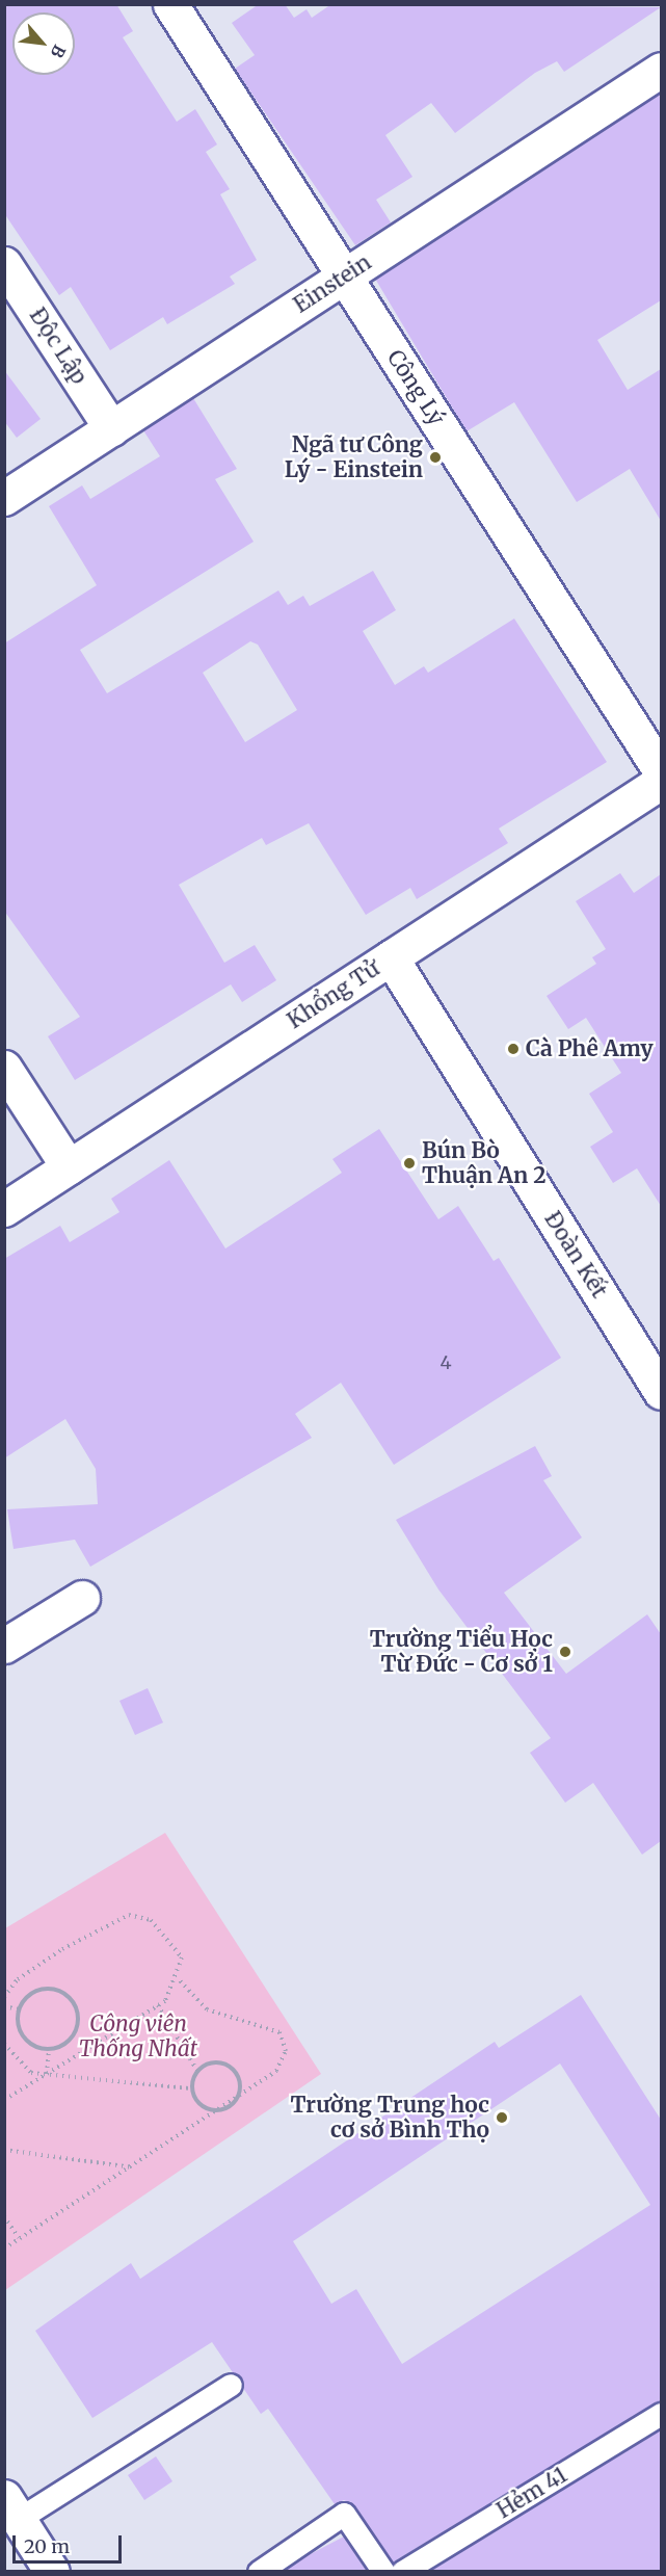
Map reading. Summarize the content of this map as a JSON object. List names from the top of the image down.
{
  "streets": {
    "street": [
      "Einstein",
      "Độc Lập",
      "Công Lý",
      "Khổng Tử",
      "Đoàn Kết"
    ],
    "lane": ["Hẻm 41"]
  },
  "crossings": [
    ["Einstein", "Độc Lập"],
    ["Einstein", "Công Lý"],
    ["Khổng Tử", "Đoàn Kết"]
  ],
  "parks": ["Công viên Thống Nhất"],
  "places": [
    "Ngã tư Công Lý - Einstein",
    "Cà Phê Amy",
    "Bún Bò Thuận An 2",
    "Trường Tiểu Học Từ Đức - Cơ sở 1",
    "Trường Trung học cơ sở Bình Thọ"
  ],
  "house_numbers": ["4"],
  "scale_bar": "20 m",
  "north": "bottom right"
}
